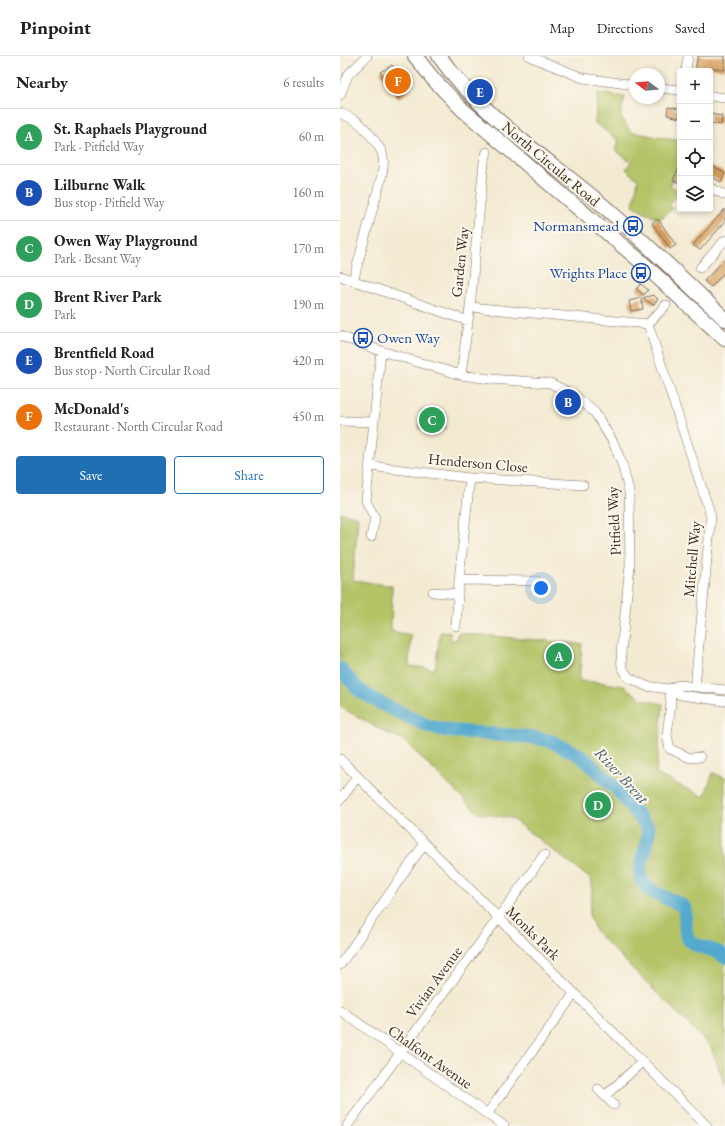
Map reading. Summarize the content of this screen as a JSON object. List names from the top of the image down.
{
  "streets": {
    "highway": ["North Circular Road"],
    "street": [
      "Garden Way",
      "Henderson Close",
      "Pitfield Way",
      "Mitchell Way",
      "Monks Park",
      "Vivian Avenue",
      "Chalfont Avenue"
    ]
  },
  "crossings": [
    ["Garden Way", "Pitfield Way"],
    ["Pitfield Way", "Mitchell Way"],
    ["Monks Park", "Vivian Avenue"],
    ["Vivian Avenue", "Chalfont Avenue"]
  ],
  "water": ["River Brent"],
  "places": {
    "bus stop": ["Normansmead", "Wrights Place", "Owen Way"]
  },
  "north": "left",
  "page": {
    "header": "Pinpoint",
    "nav": ["Map", "Directions", "Saved"],
    "heading": ["Nearby", "6 results"],
    "pins": [
      "F",
      "E",
      "B",
      "C",
      "A",
      "D"
    ],
    "map_buttons": ["+", "−"],
    "list": [
      {
        "mark": "A",
        "name": "St. Raphaels Playground",
        "note": "Park · Pitfield Way",
        "value": "60 m"
      },
      {
        "mark": "B",
        "name": "Lilburne Walk",
        "note": "Bus stop · Pitfield Way",
        "value": "160 m"
      },
      {
        "mark": "C",
        "name": "Owen Way Playground",
        "note": "Park · Besant Way",
        "value": "170 m"
      },
      {
        "mark": "D",
        "name": "Brent River Park",
        "note": "Park",
        "value": "190 m"
      },
      {
        "mark": "E",
        "name": "Brentfield Road",
        "note": "Bus stop · North Circular Road",
        "value": "420 m"
      },
      {
        "mark": "F",
        "name": "McDonald's",
        "note": "Restaurant · North Circular Road",
        "value": "450 m"
      }
    ],
    "buttons": ["Save", "Share"]
  }
}
